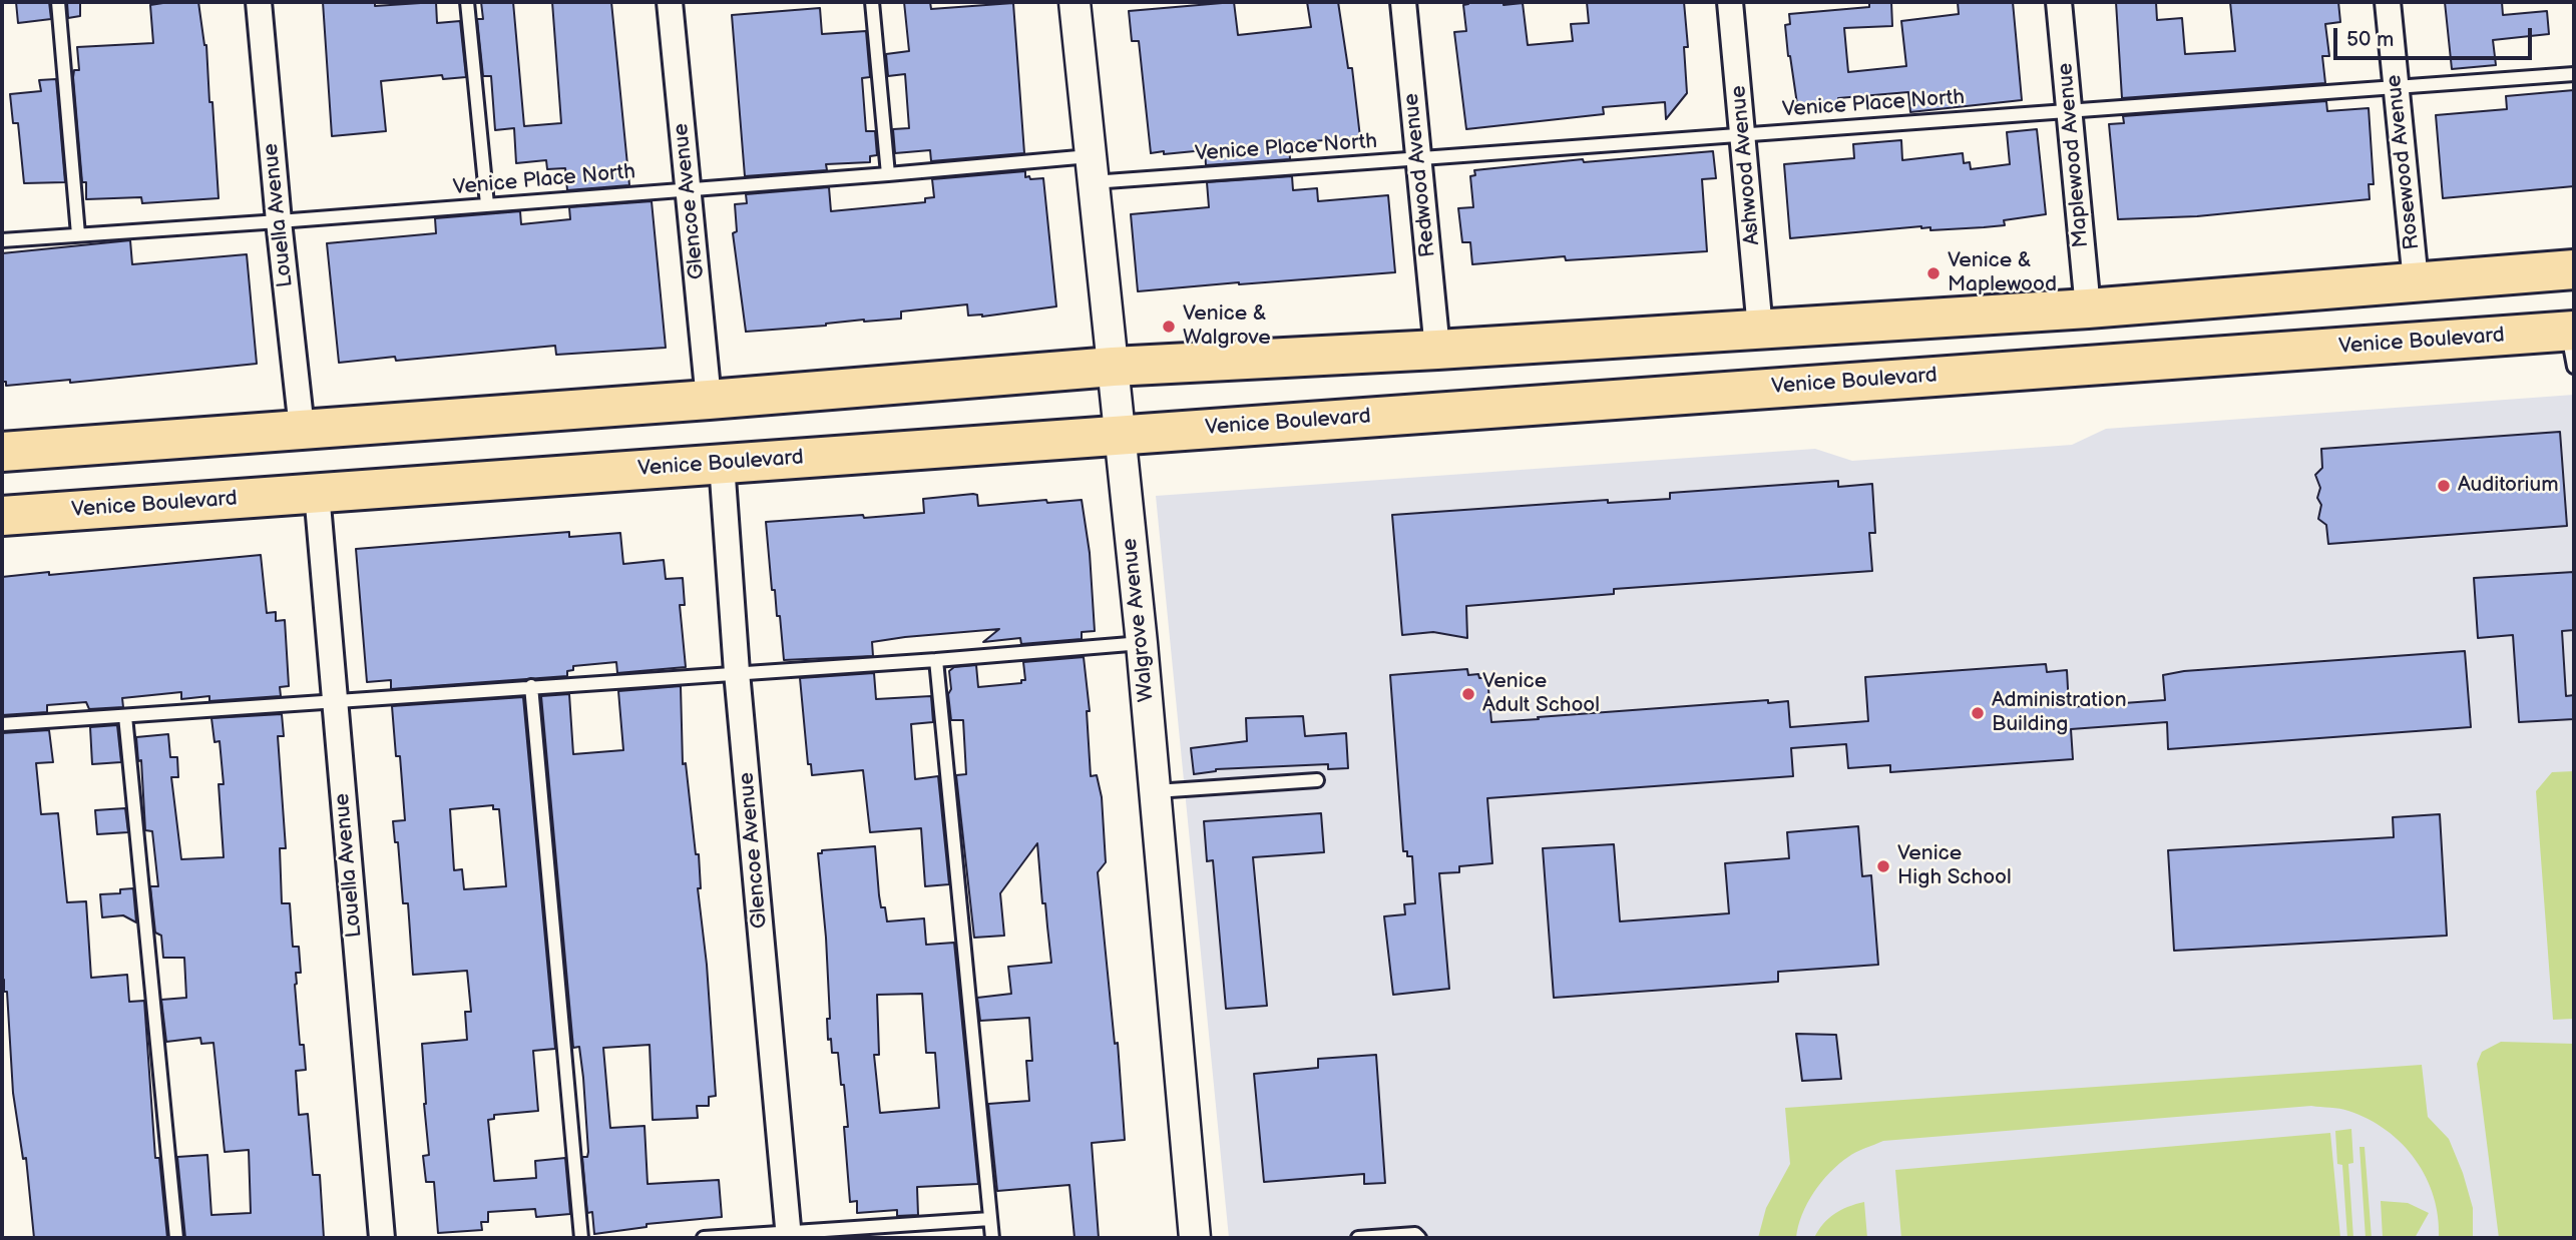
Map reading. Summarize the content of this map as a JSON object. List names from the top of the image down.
{
  "streets": {
    "main road": ["Venice Boulevard"],
    "street": [
      "Maplewood Avenue",
      "Rosewood Avenue",
      "Ashwood Avenue",
      "Redwood Avenue",
      "Glencoe Avenue",
      "Louella Avenue",
      "Walgrove Avenue"
    ],
    "lane": ["Venice Place North"]
  },
  "crossings": [
    ["Venice Place North", "Maplewood Avenue"],
    ["Venice Place North", "Rosewood Avenue"],
    ["Venice Place North", "Ashwood Avenue"],
    ["Venice Place North", "Redwood Avenue"],
    ["Venice Place North", "Glencoe Avenue"],
    ["Venice Place North", "Louella Avenue"],
    ["Venice Place North", "Walgrove Avenue"],
    ["Glencoe Avenue", "Venice Boulevard"],
    ["Louella Avenue", "Venice Boulevard"],
    ["Venice Boulevard", "Walgrove Avenue"]
  ],
  "places": [
    "Venice & Maplewood",
    "Venice & Walgrove",
    "Auditorium",
    "Venice Adult School",
    "Administration Building",
    "Venice High School"
  ],
  "scale_bar": "50 m"
}
